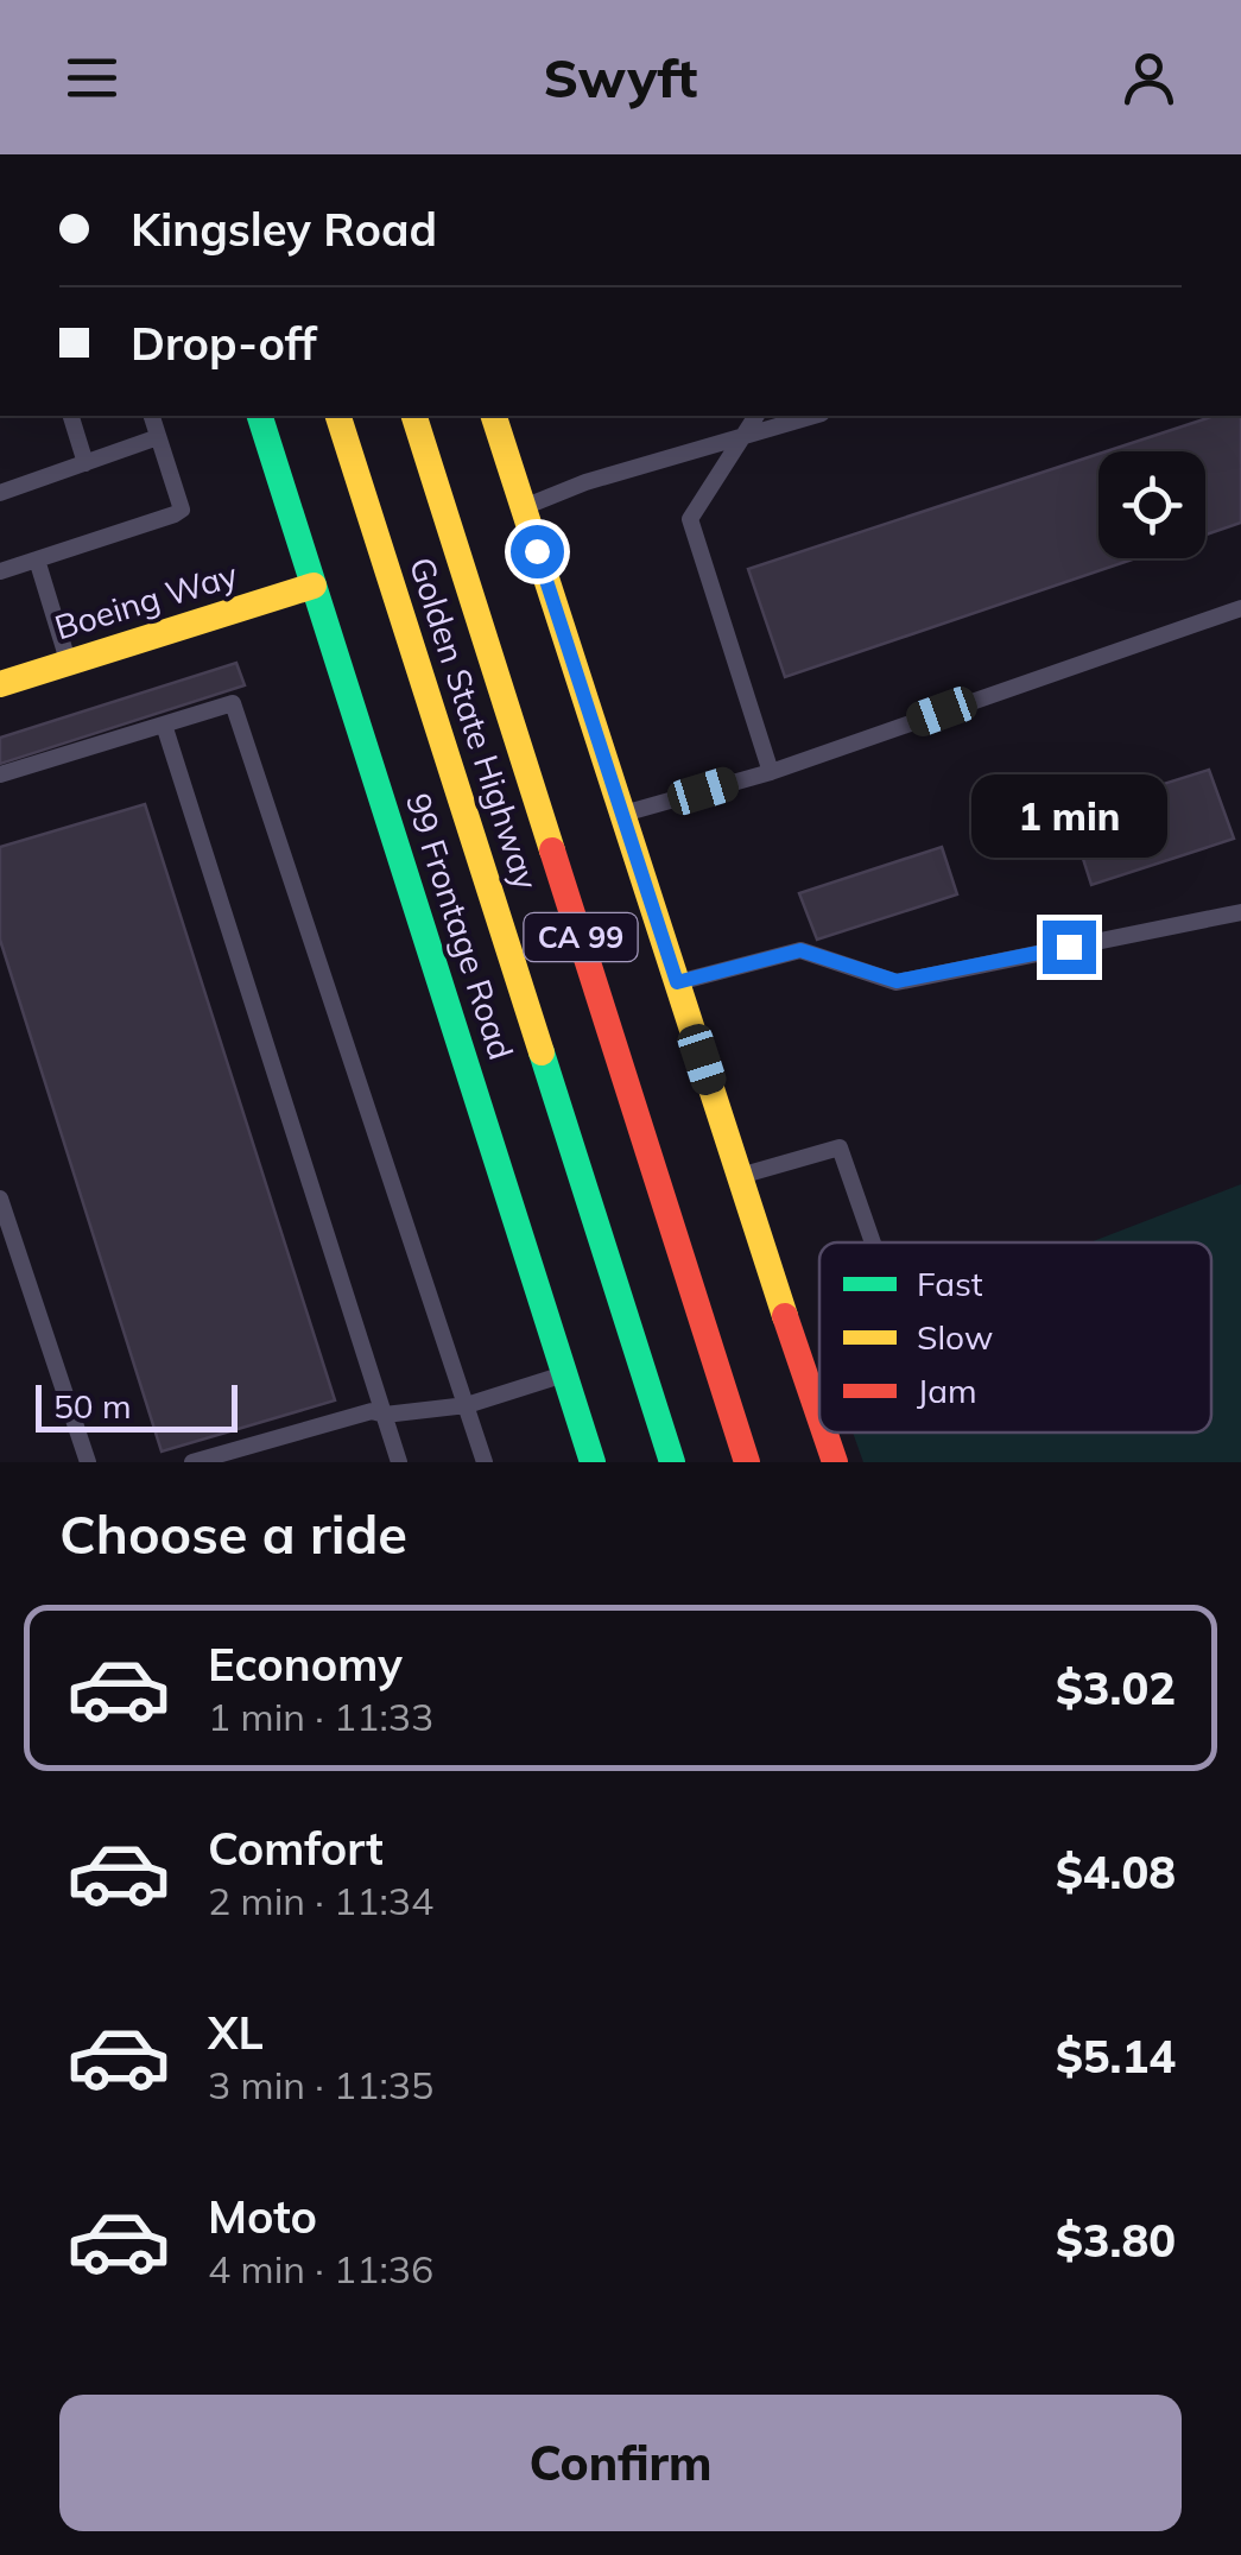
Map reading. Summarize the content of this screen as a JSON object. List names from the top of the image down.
{
  "streets": {
    "main road": [
      "Boeing Way",
      "Golden State Highway",
      "99 Frontage Road",
      "CA 99"
    ]
  },
  "crossings": [
    ["Boeing Way", "99 Frontage Road"]
  ],
  "legend": ["Fast", "Slow", "Jam"],
  "scale_bar": "50 m",
  "page": {
    "header": "Swyft",
    "banner": ["Kingsley Road", "Drop-off"],
    "bubble": "1 min",
    "scale": "50 m",
    "heading": "Choose a ride",
    "list": [
      {
        "name": "Economy",
        "note": "1 min · 11:33",
        "value": "$3.02"
      },
      {
        "name": "Comfort",
        "note": "2 min · 11:34",
        "value": "$4.08"
      },
      {
        "name": "XL",
        "note": "3 min · 11:35",
        "value": "$5.14"
      },
      {
        "name": "Moto",
        "note": "4 min · 11:36",
        "value": "$3.80"
      }
    ],
    "buttons": "Confirm"
  }
}
